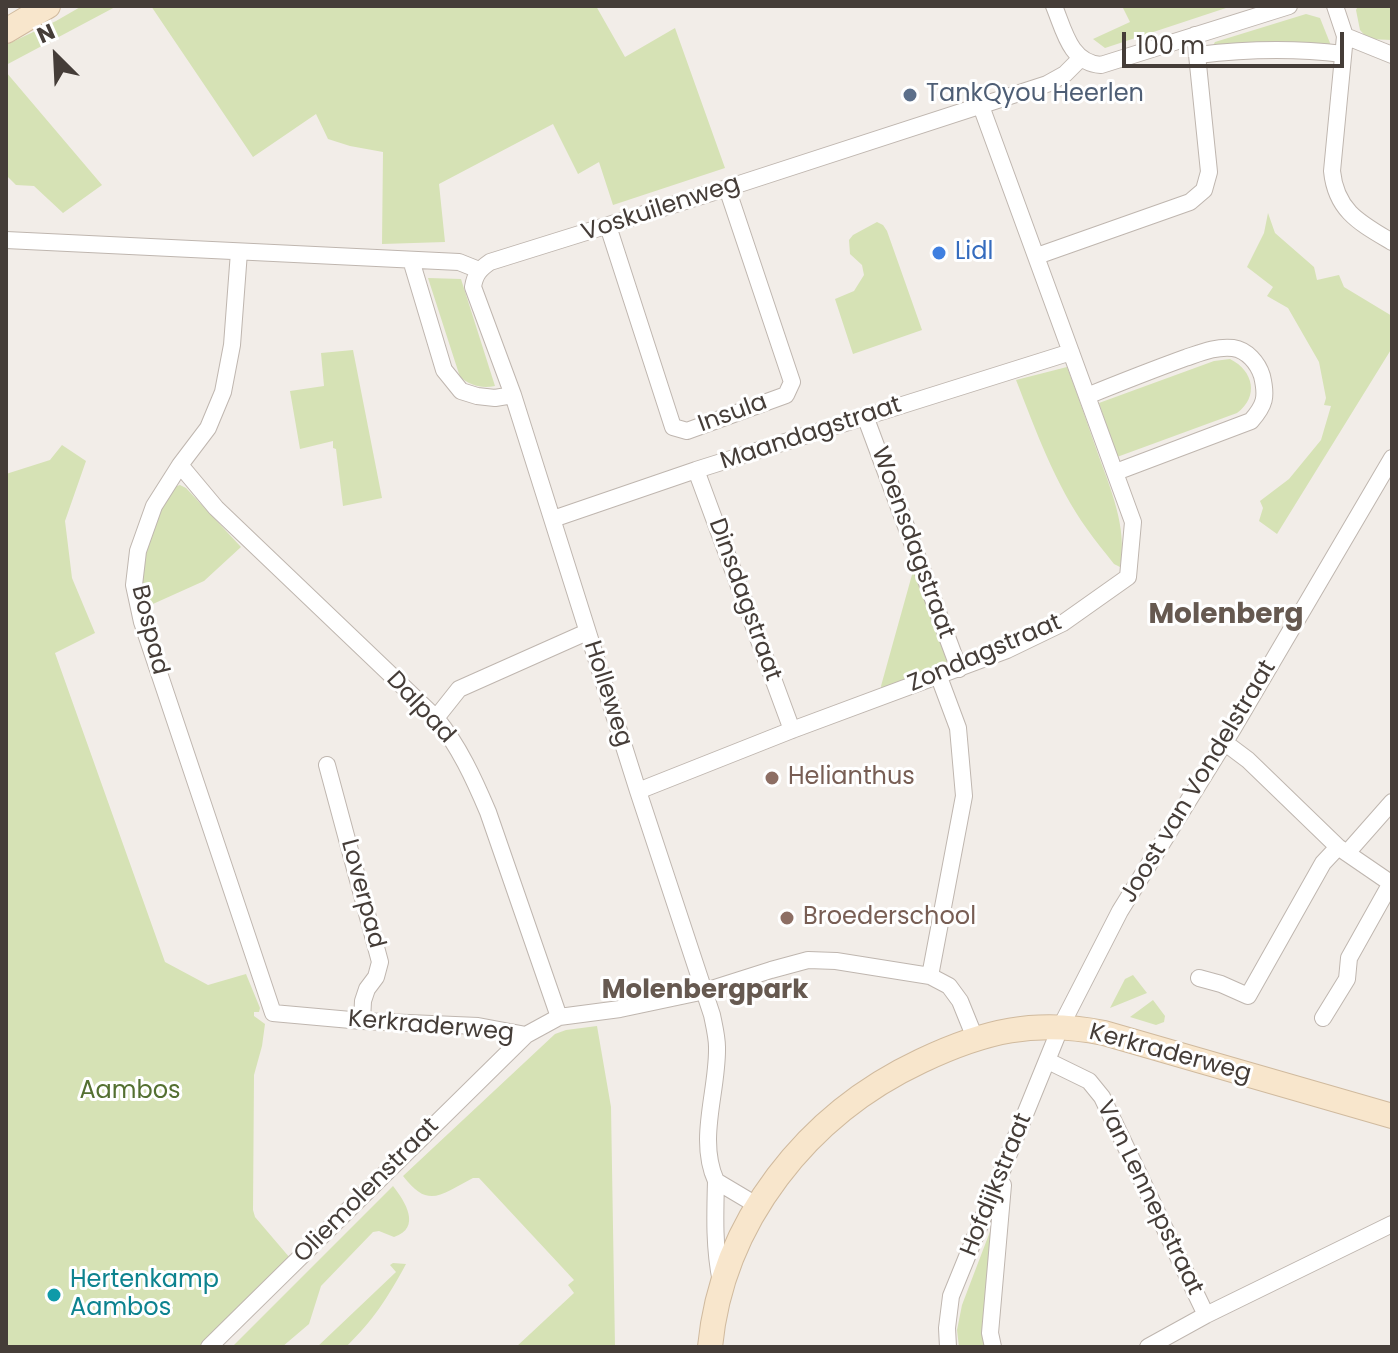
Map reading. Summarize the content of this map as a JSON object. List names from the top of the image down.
{
  "streets": {
    "street": [
      "Voskuilenweg",
      "Insula",
      "Maandagstraat",
      "Woensdagstraat",
      "Dinsdagstraat",
      "Bospad",
      "Zondagstraat",
      "Holleweg",
      "Dalpad",
      "Joost van Vondelstraat",
      "Loverpad",
      "Kerkraderweg",
      "Hofdijkstraat",
      "Oliemolenstraat",
      "Van Lennepstraat"
    ]
  },
  "crossings": [
    ["Voskuilenweg", "Insula"],
    ["Voskuilenweg", "Zondagstraat"],
    ["Voskuilenweg", "Holleweg"],
    ["Maandagstraat", "Woensdagstraat"],
    ["Maandagstraat", "Dinsdagstraat"],
    ["Maandagstraat", "Zondagstraat"],
    ["Maandagstraat", "Holleweg"],
    ["Woensdagstraat", "Zondagstraat"],
    ["Dinsdagstraat", "Zondagstraat"],
    ["Bospad", "Dalpad"],
    ["Bospad", "Kerkraderweg"],
    ["Zondagstraat", "Holleweg"],
    ["Holleweg", "Kerkraderweg"],
    ["Dalpad", "Kerkraderweg"],
    ["Joost van Vondelstraat", "Kerkraderweg"],
    ["Joost van Vondelstraat", "Hofdijkstraat"],
    ["Loverpad", "Kerkraderweg"],
    ["Kerkraderweg", "Hofdijkstraat"],
    ["Kerkraderweg", "Oliemolenstraat"],
    ["Hofdijkstraat", "Van Lennepstraat"]
  ],
  "districts": ["Molenberg", "Molenbergpark"],
  "parks": ["Aambos"],
  "places": [
    "TankQyou Heerlen",
    "Lidl",
    "Helianthus",
    "Broederschool",
    "Hertenkamp Aambos"
  ],
  "scale_bar": "100 m",
  "north": "top left"
}
